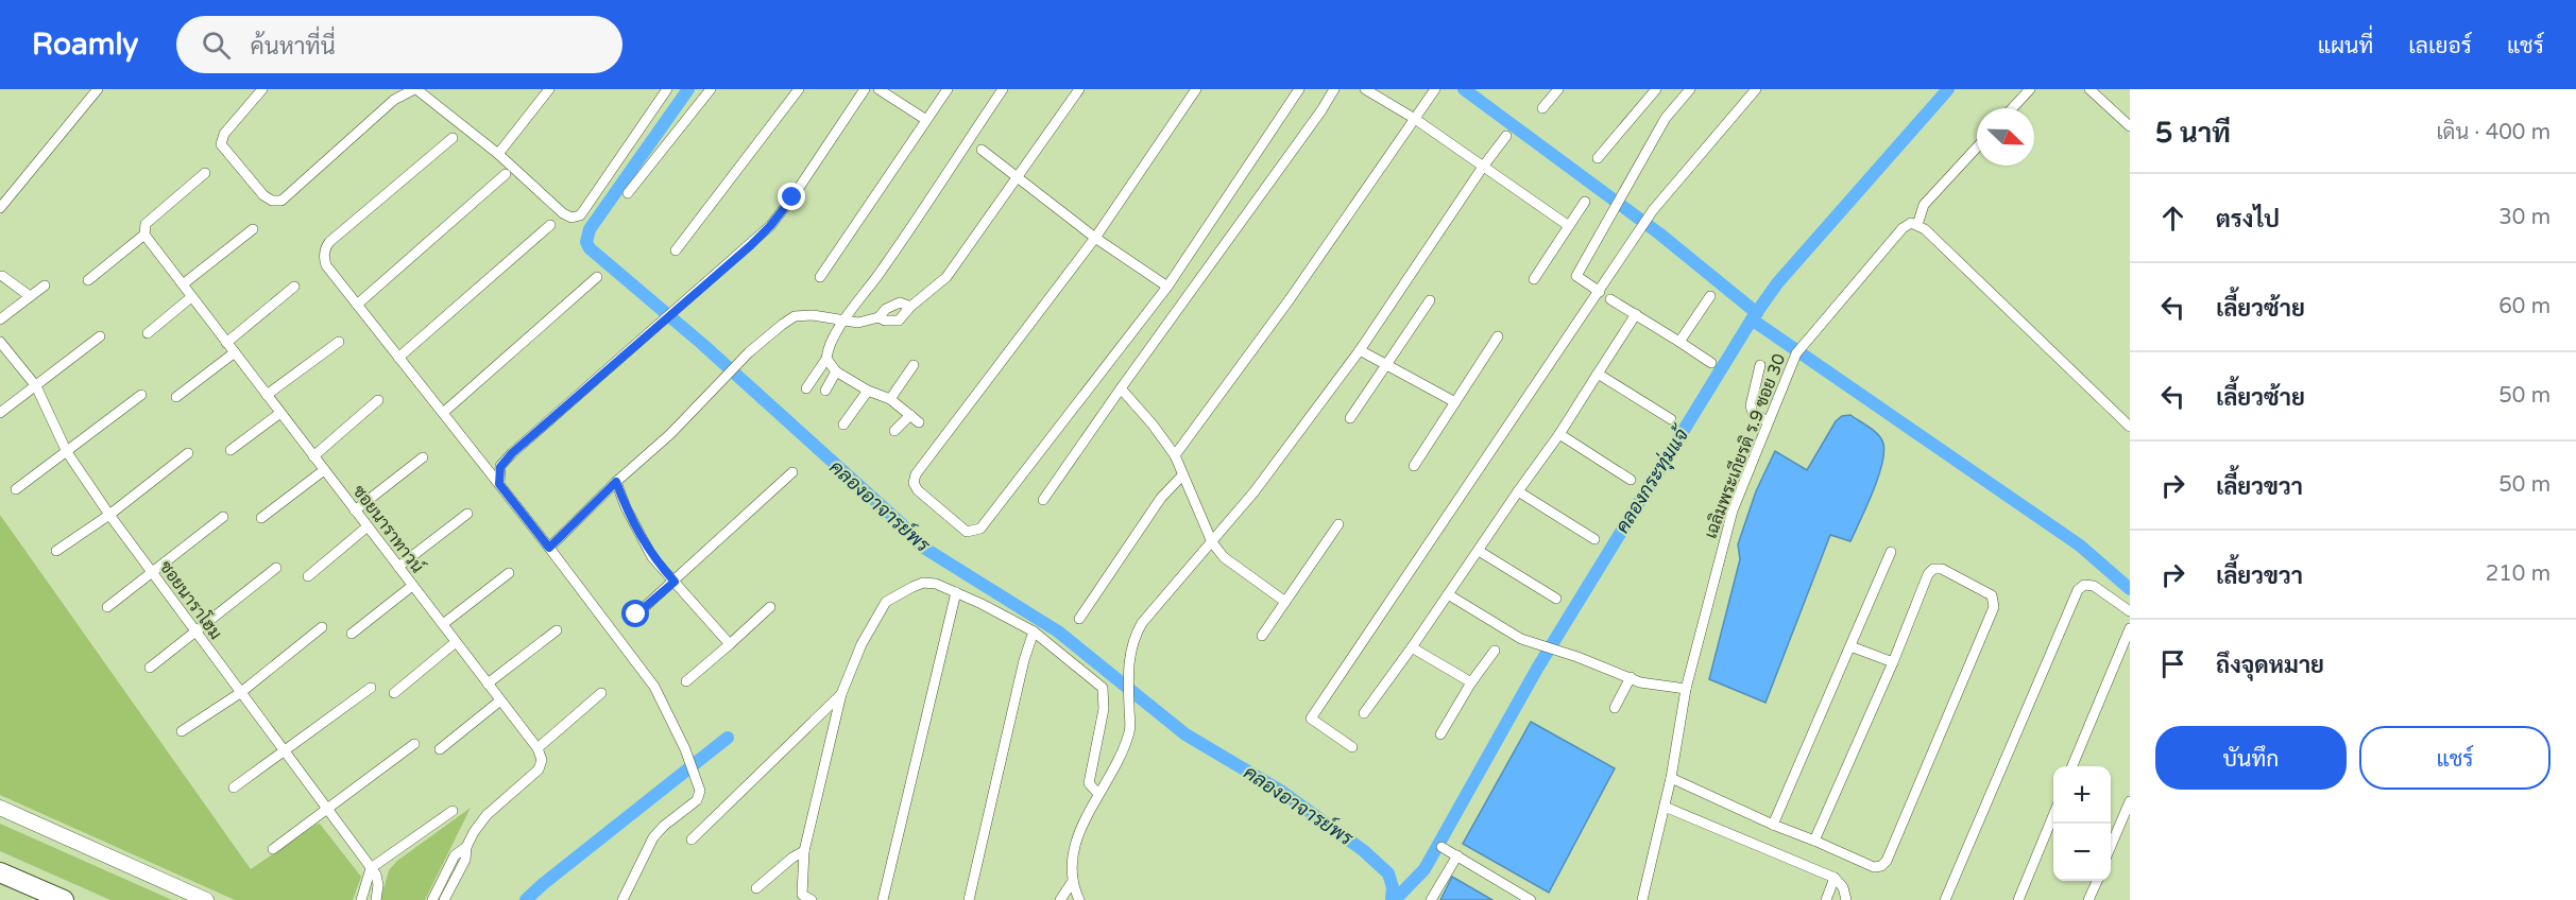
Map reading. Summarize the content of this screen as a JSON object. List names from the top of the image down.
{
  "streets": {
    "street": ["เฉลิมพระเกียรติ ร.9 ซอย 30", "ซอยนาราทาวน์", "ซอยนาราโฮม"]
  },
  "water": ["คลองกระทุ่มแจ้", "คลองอาจารย์พร"],
  "north": "bottom right",
  "page": {
    "header": "Roamly",
    "search": "ค้นหาที่นี่",
    "nav": ["แผนที่", "เลเยอร์", "แชร์"],
    "heading": ["5 นาที", "เดิน · 400 m"],
    "list": [
      ["ตรงไป", "30 m"],
      ["เลี้ยวซ้าย", "60 m"],
      ["เลี้ยวซ้าย", "50 m"],
      ["เลี้ยวขวา", "50 m"],
      ["เลี้ยวขวา", "210 m"],
      "ถึงจุดหมาย"
    ],
    "buttons": ["บันทึก", "แชร์"],
    "map_buttons": ["+", "−"]
  }
}
